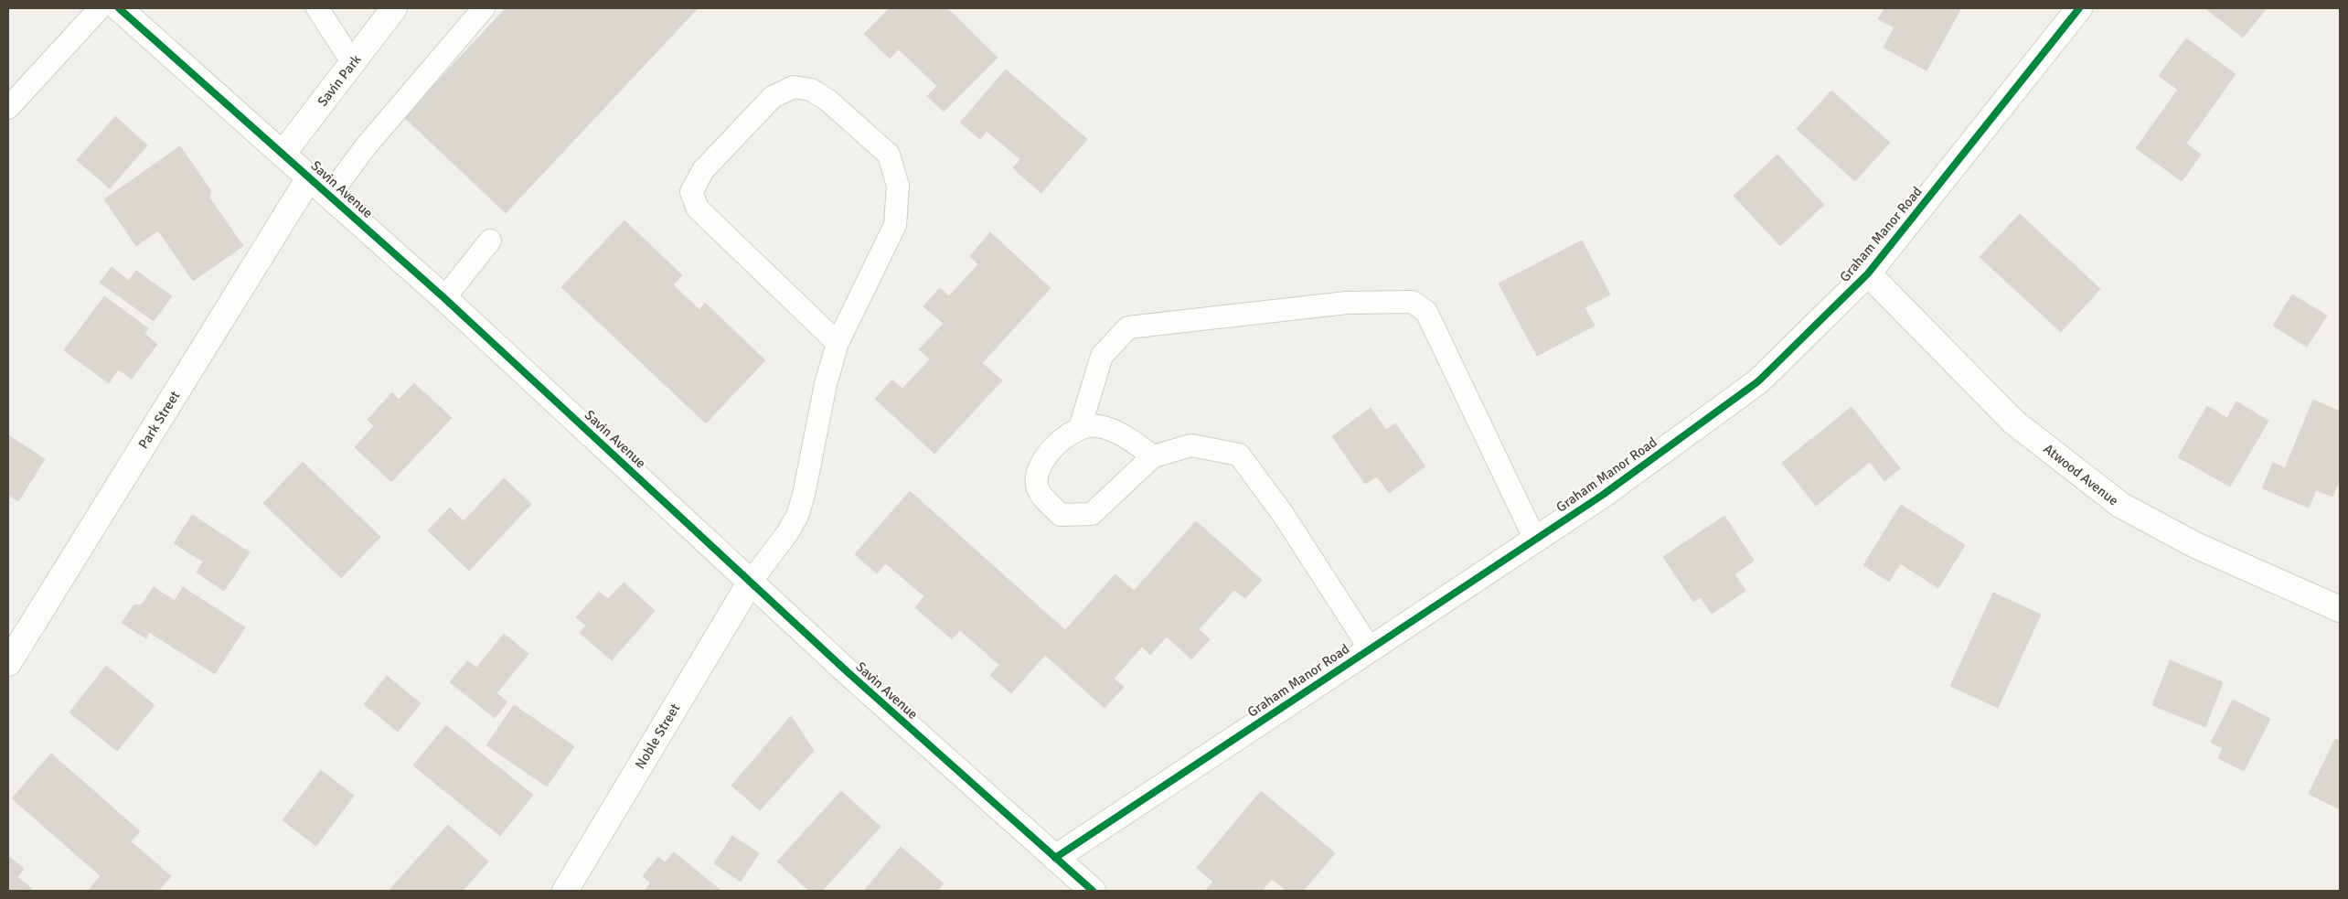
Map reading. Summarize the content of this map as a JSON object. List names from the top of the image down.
{
  "streets": {
    "street": [
      "Savin Park",
      "Savin Avenue",
      "Graham Manor Road",
      "Park Street",
      "Atwood Avenue",
      "Noble Street"
    ]
  },
  "crossings": [
    ["Savin Park", "Savin Avenue"],
    ["Savin Avenue", "Graham Manor Road"],
    ["Savin Avenue", "Park Street"],
    ["Savin Avenue", "Noble Street"],
    ["Graham Manor Road", "Atwood Avenue"]
  ]
}
